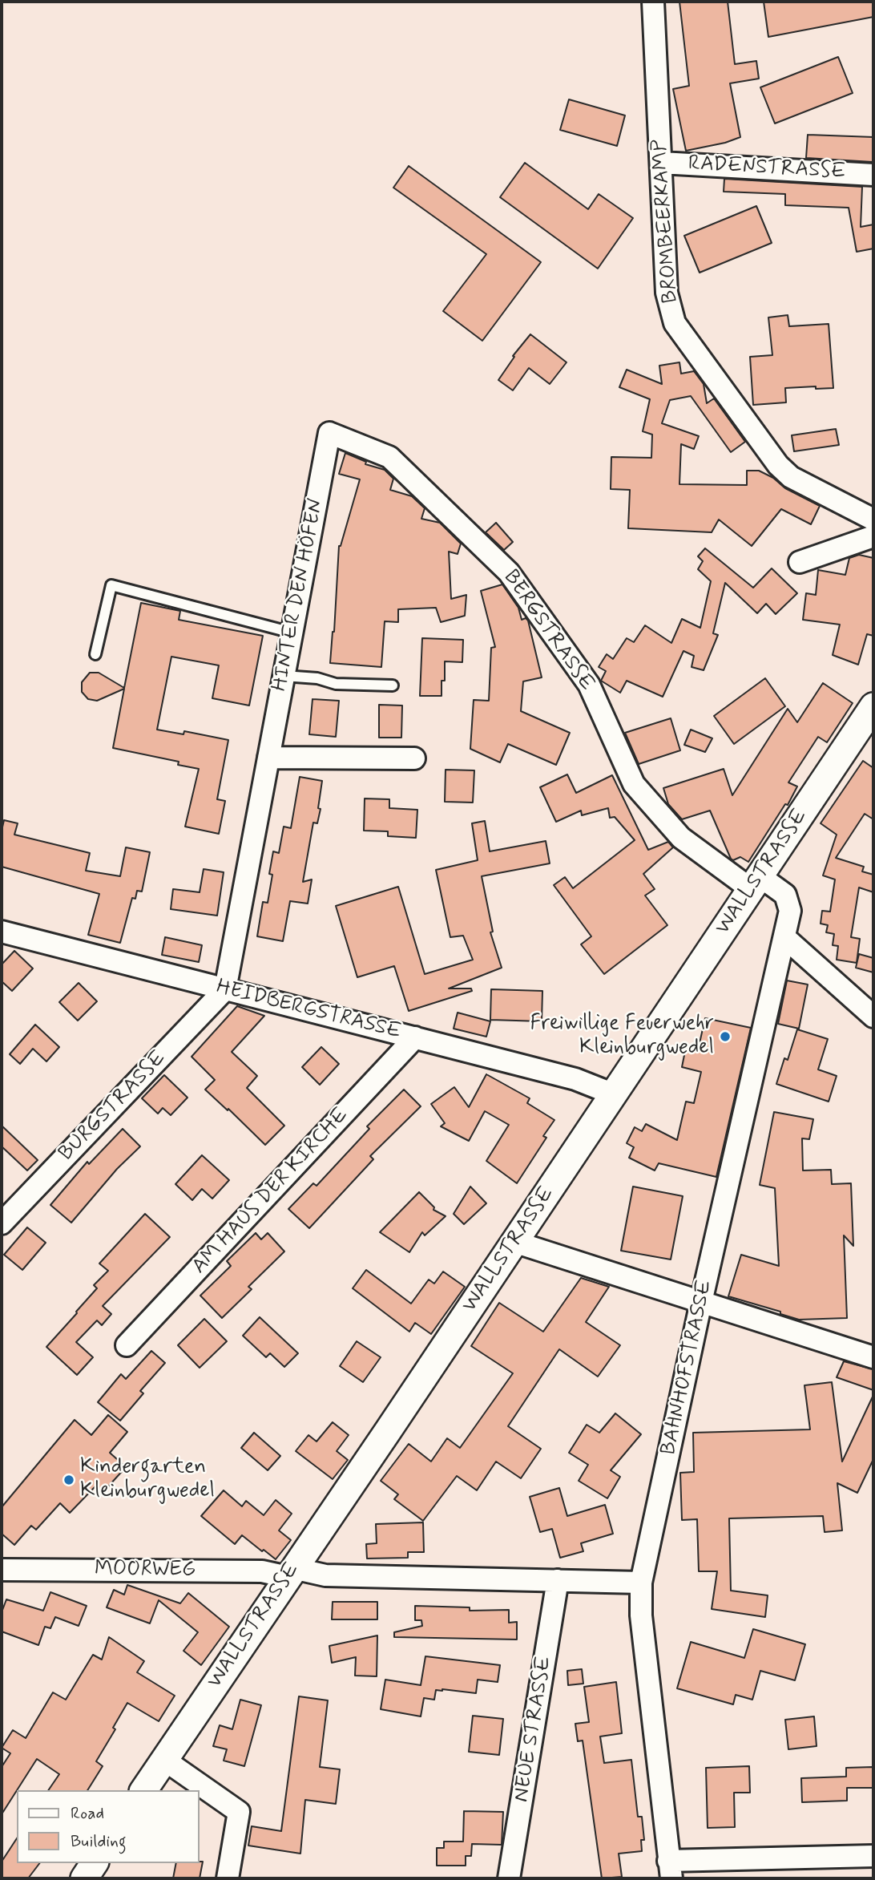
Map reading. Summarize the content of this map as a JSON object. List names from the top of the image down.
{
  "streets": {
    "street": [
      "RADENSTRASSE",
      "BROMBEERKAMP",
      "HINTER DEN HÖFEN",
      "BERGSTRASSE",
      "WALLSTRASSE",
      "HEIDBERGSTRASSE",
      "BURGSTRASSE",
      "AM HAUS DER KIRCHE",
      "BAHNHOFSTRASSE",
      "MOORWEG",
      "NEUE STRASSE"
    ]
  },
  "crossings": [
    ["RADENSTRASSE", "BROMBEERKAMP"],
    ["HINTER DEN HÖFEN", "BERGSTRASSE"],
    ["HINTER DEN HÖFEN", "HEIDBERGSTRASSE"],
    ["HINTER DEN HÖFEN", "BURGSTRASSE"],
    ["BERGSTRASSE", "WALLSTRASSE"],
    ["BERGSTRASSE", "BAHNHOFSTRASSE"],
    ["WALLSTRASSE", "HEIDBERGSTRASSE"],
    ["WALLSTRASSE", "BAHNHOFSTRASSE"],
    ["WALLSTRASSE", "MOORWEG"],
    ["HEIDBERGSTRASSE", "BURGSTRASSE"],
    ["HEIDBERGSTRASSE", "AM HAUS DER KIRCHE"]
  ],
  "places": ["Freiwillige Feuerwehr Kleinburgwedel", "Kindergarten Kleinburgwedel"],
  "legend": ["Road", "Building"]
}
